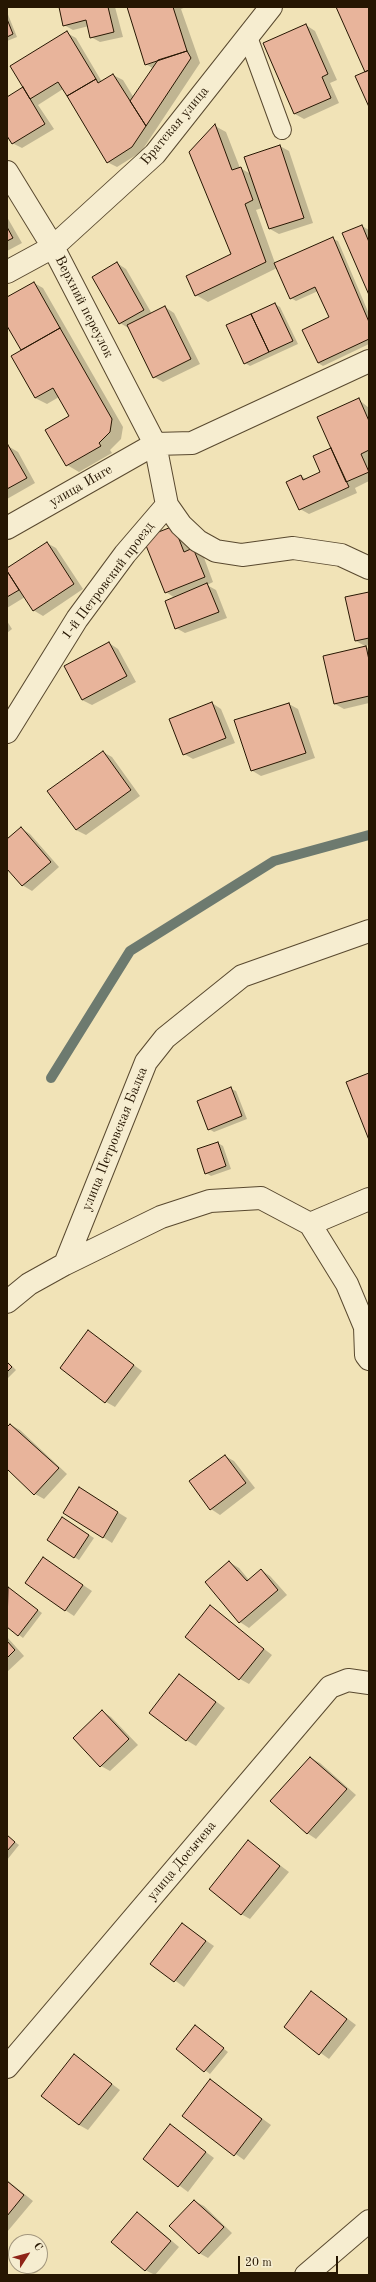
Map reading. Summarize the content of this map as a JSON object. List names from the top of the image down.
{
  "streets": {
    "street": [
      "Братская улица",
      "Верхний переулок",
      "улица Инге",
      "1-й Петровский проезд",
      "улица Петровская Балка",
      "улица Досычева"
    ]
  },
  "crossings": [
    ["Братская улица", "Верхний переулок"],
    ["Верхний переулок", "улица Инге"]
  ],
  "scale_bar": "20 m",
  "north": "top right"
}
